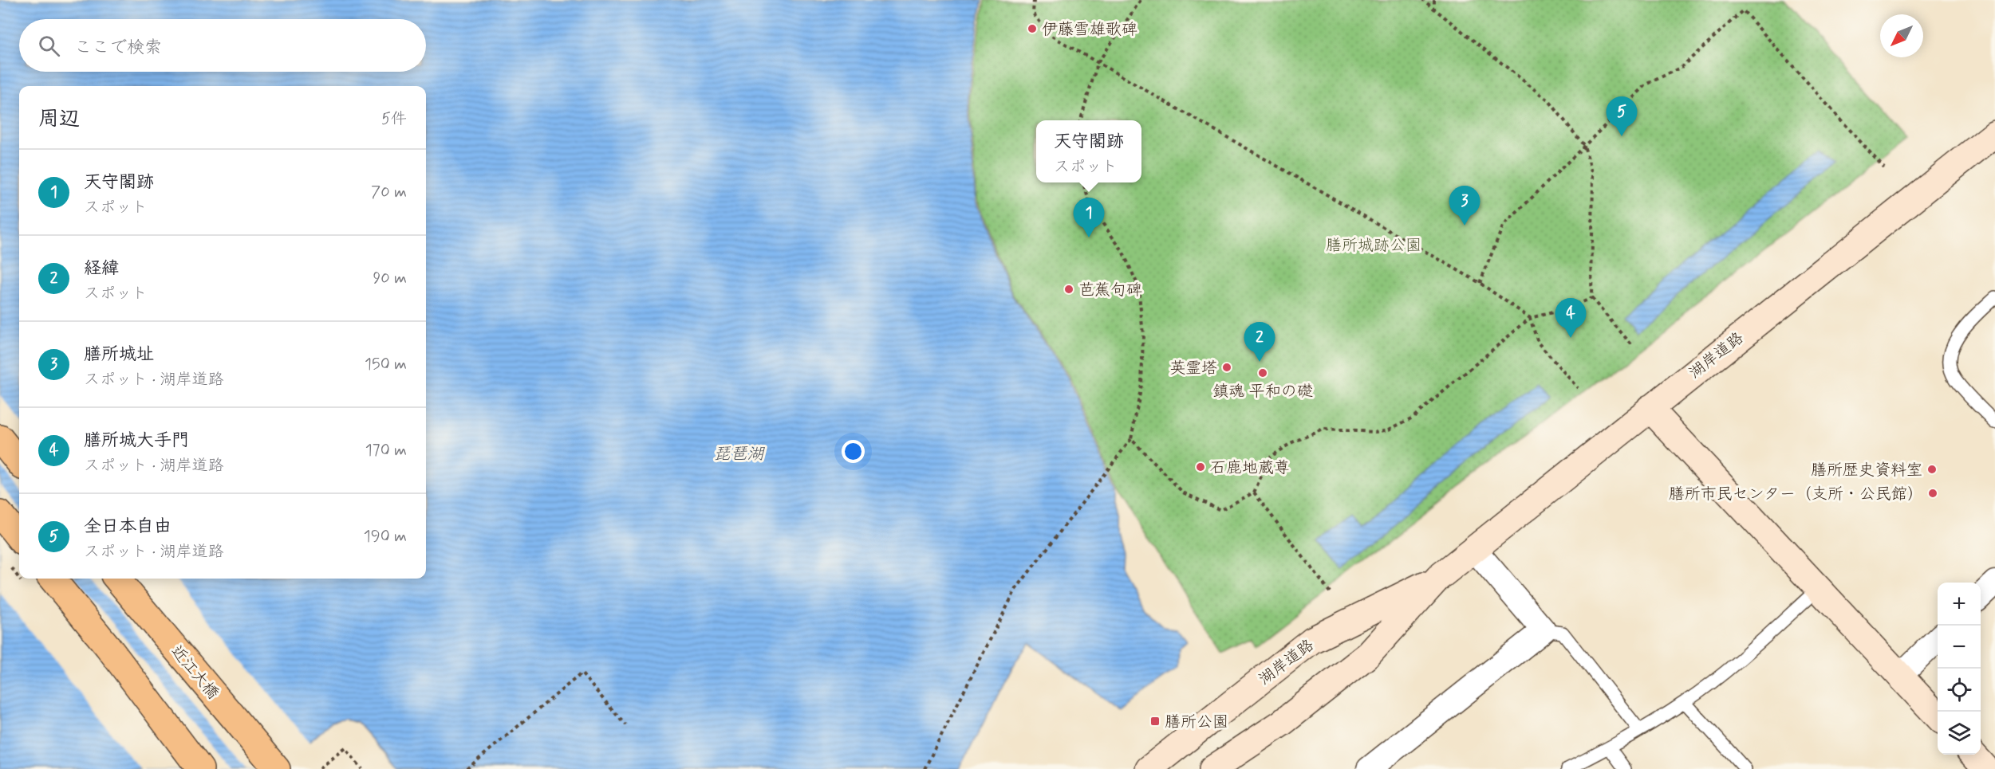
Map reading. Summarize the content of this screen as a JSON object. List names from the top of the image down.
{
  "streets": {
    "main road": ["湖岸道路", "近江大橋"]
  },
  "water": ["琵琶湖"],
  "parks": ["膳所城跡公園"],
  "places": {
    "other": [
      "伊藤雪雄歌碑",
      "芭蕉句碑",
      "英霊塔",
      "鎮魂 平和の礎",
      "石鹿地蔵尊",
      "膳所歴史資料室",
      "膳所市民センター（支所・公民館）"
    ],
    "transit": ["膳所公園"]
  },
  "north": "bottom left",
  "page": {
    "search": "ここで検索",
    "heading": ["周辺", "5件"],
    "pins": [
      "5",
      "3",
      "1",
      "4",
      "2"
    ],
    "popup": ["天守閣跡", "スポット"],
    "list": [
      {
        "mark": "1",
        "name": "天守閣跡",
        "note": "スポット",
        "value": "70 m"
      },
      {
        "mark": "2",
        "name": "経緯",
        "note": "スポット",
        "value": "90 m"
      },
      {
        "mark": "3",
        "name": "膳所城址",
        "note": "スポット · 湖岸道路",
        "value": "150 m"
      },
      {
        "mark": "4",
        "name": "膳所城大手門",
        "note": "スポット · 湖岸道路",
        "value": "170 m"
      },
      {
        "mark": "5",
        "name": "全日本自由",
        "note": "スポット · 湖岸道路",
        "value": "190 m"
      }
    ],
    "map_buttons": ["+", "−"]
  }
}
